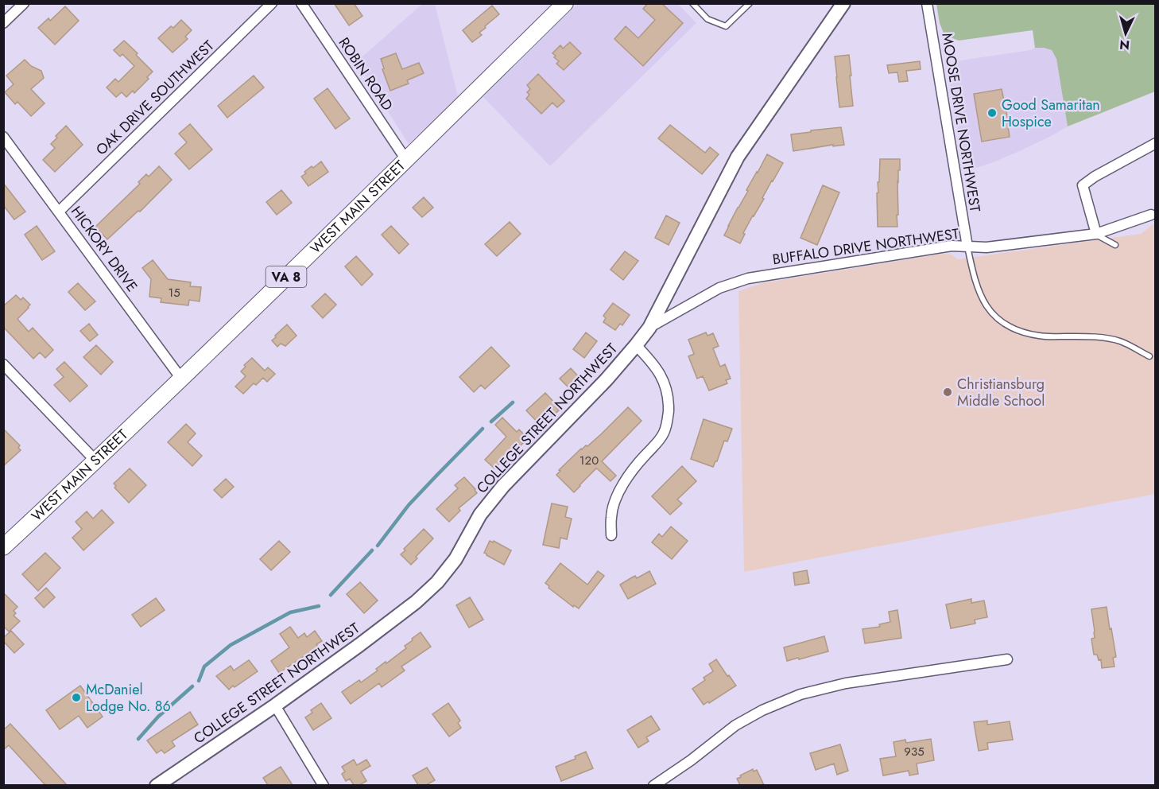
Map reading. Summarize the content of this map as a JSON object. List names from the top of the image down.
{
  "streets": {
    "main road": ["WEST MAIN STREET", "VA 8"],
    "street": [
      "ROBIN ROAD",
      "OAK DRIVE SOUTHWEST",
      "MOOSE DRIVE NORTHWEST",
      "BUFFALO DRIVE NORTHWEST",
      "HICKORY DRIVE",
      "COLLEGE STREET NORTHWEST"
    ]
  },
  "crossings": [
    ["ROBIN ROAD", "WEST MAIN STREET"],
    ["OAK DRIVE SOUTHWEST", "HICKORY DRIVE"],
    ["MOOSE DRIVE NORTHWEST", "BUFFALO DRIVE NORTHWEST"],
    ["WEST MAIN STREET", "HICKORY DRIVE"],
    ["BUFFALO DRIVE NORTHWEST", "COLLEGE STREET NORTHWEST"]
  ],
  "places": ["Good Samaritan Hospice", "Christiansburg Middle School", "McDaniel Lodge No. 86"],
  "house_numbers": ["15", "120", "935"],
  "north": "bottom"
}
